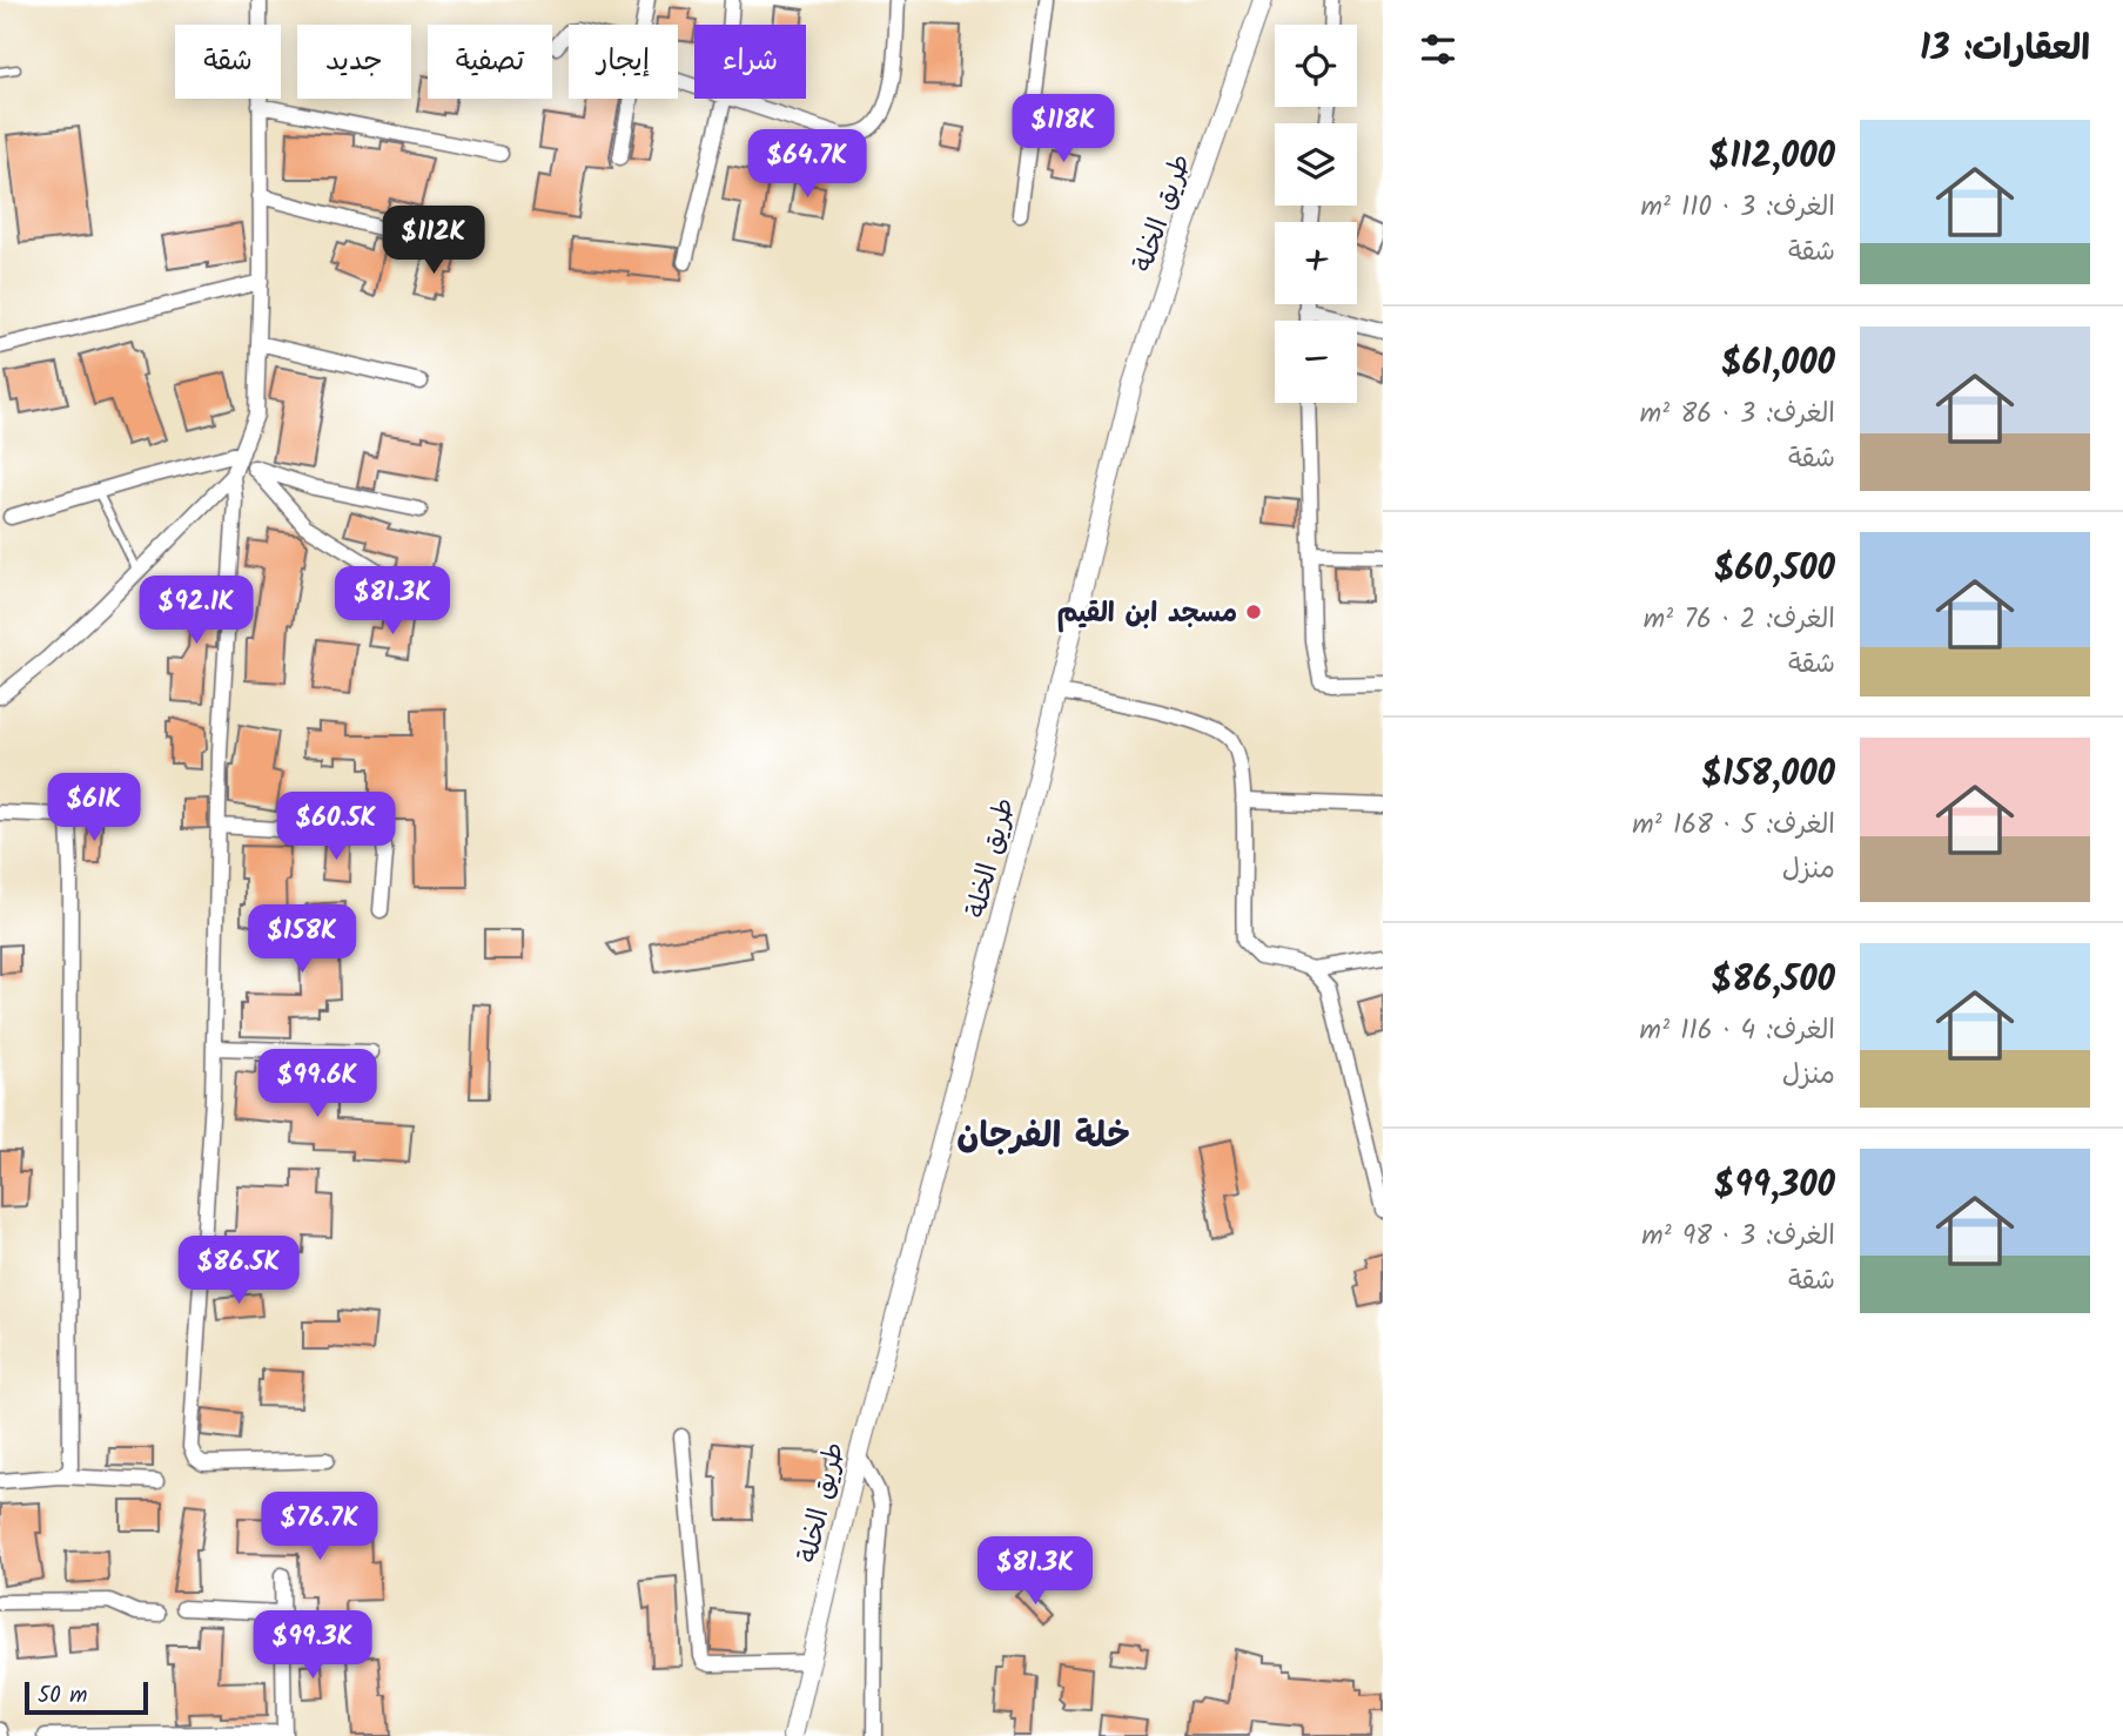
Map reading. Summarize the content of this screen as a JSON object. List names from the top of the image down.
{
  "streets": {
    "street": ["طريق الخلة"]
  },
  "districts": ["خلة الفرجان"],
  "places": ["مسجد ابن القيم"],
  "scale_bar": "50 m",
  "page": {
    "heading": "العقارات: 13",
    "map_buttons": ["+", "−"],
    "chip": [
      "شراء",
      "إيجار",
      "تصفية",
      "جديد",
      "شقة"
    ],
    "price": [
      "$118K",
      "$64.7K",
      "$112K",
      "$81.3K",
      "$92.1K",
      "$61K",
      "$60.5K",
      "$158K",
      "$99.6K",
      "$86.5K",
      "$76.7K",
      "$81.3K",
      "$99.3K"
    ],
    "list": [
      {
        "name": "$112,000",
        "note": "الغرف: 3 · 110 m² · شقة"
      },
      {
        "name": "$61,000",
        "note": "الغرف: 3 · 86 m² · شقة"
      },
      {
        "name": "$60,500",
        "note": "الغرف: 2 · 76 m² · شقة"
      },
      {
        "name": "$158,000",
        "note": "الغرف: 5 · 168 m² · منزل"
      },
      {
        "name": "$86,500",
        "note": "الغرف: 4 · 116 m² · منزل"
      },
      {
        "name": "$99,300",
        "note": "الغرف: 3 · 98 m² · شقة"
      }
    ],
    "scale": "50 m"
  }
}
